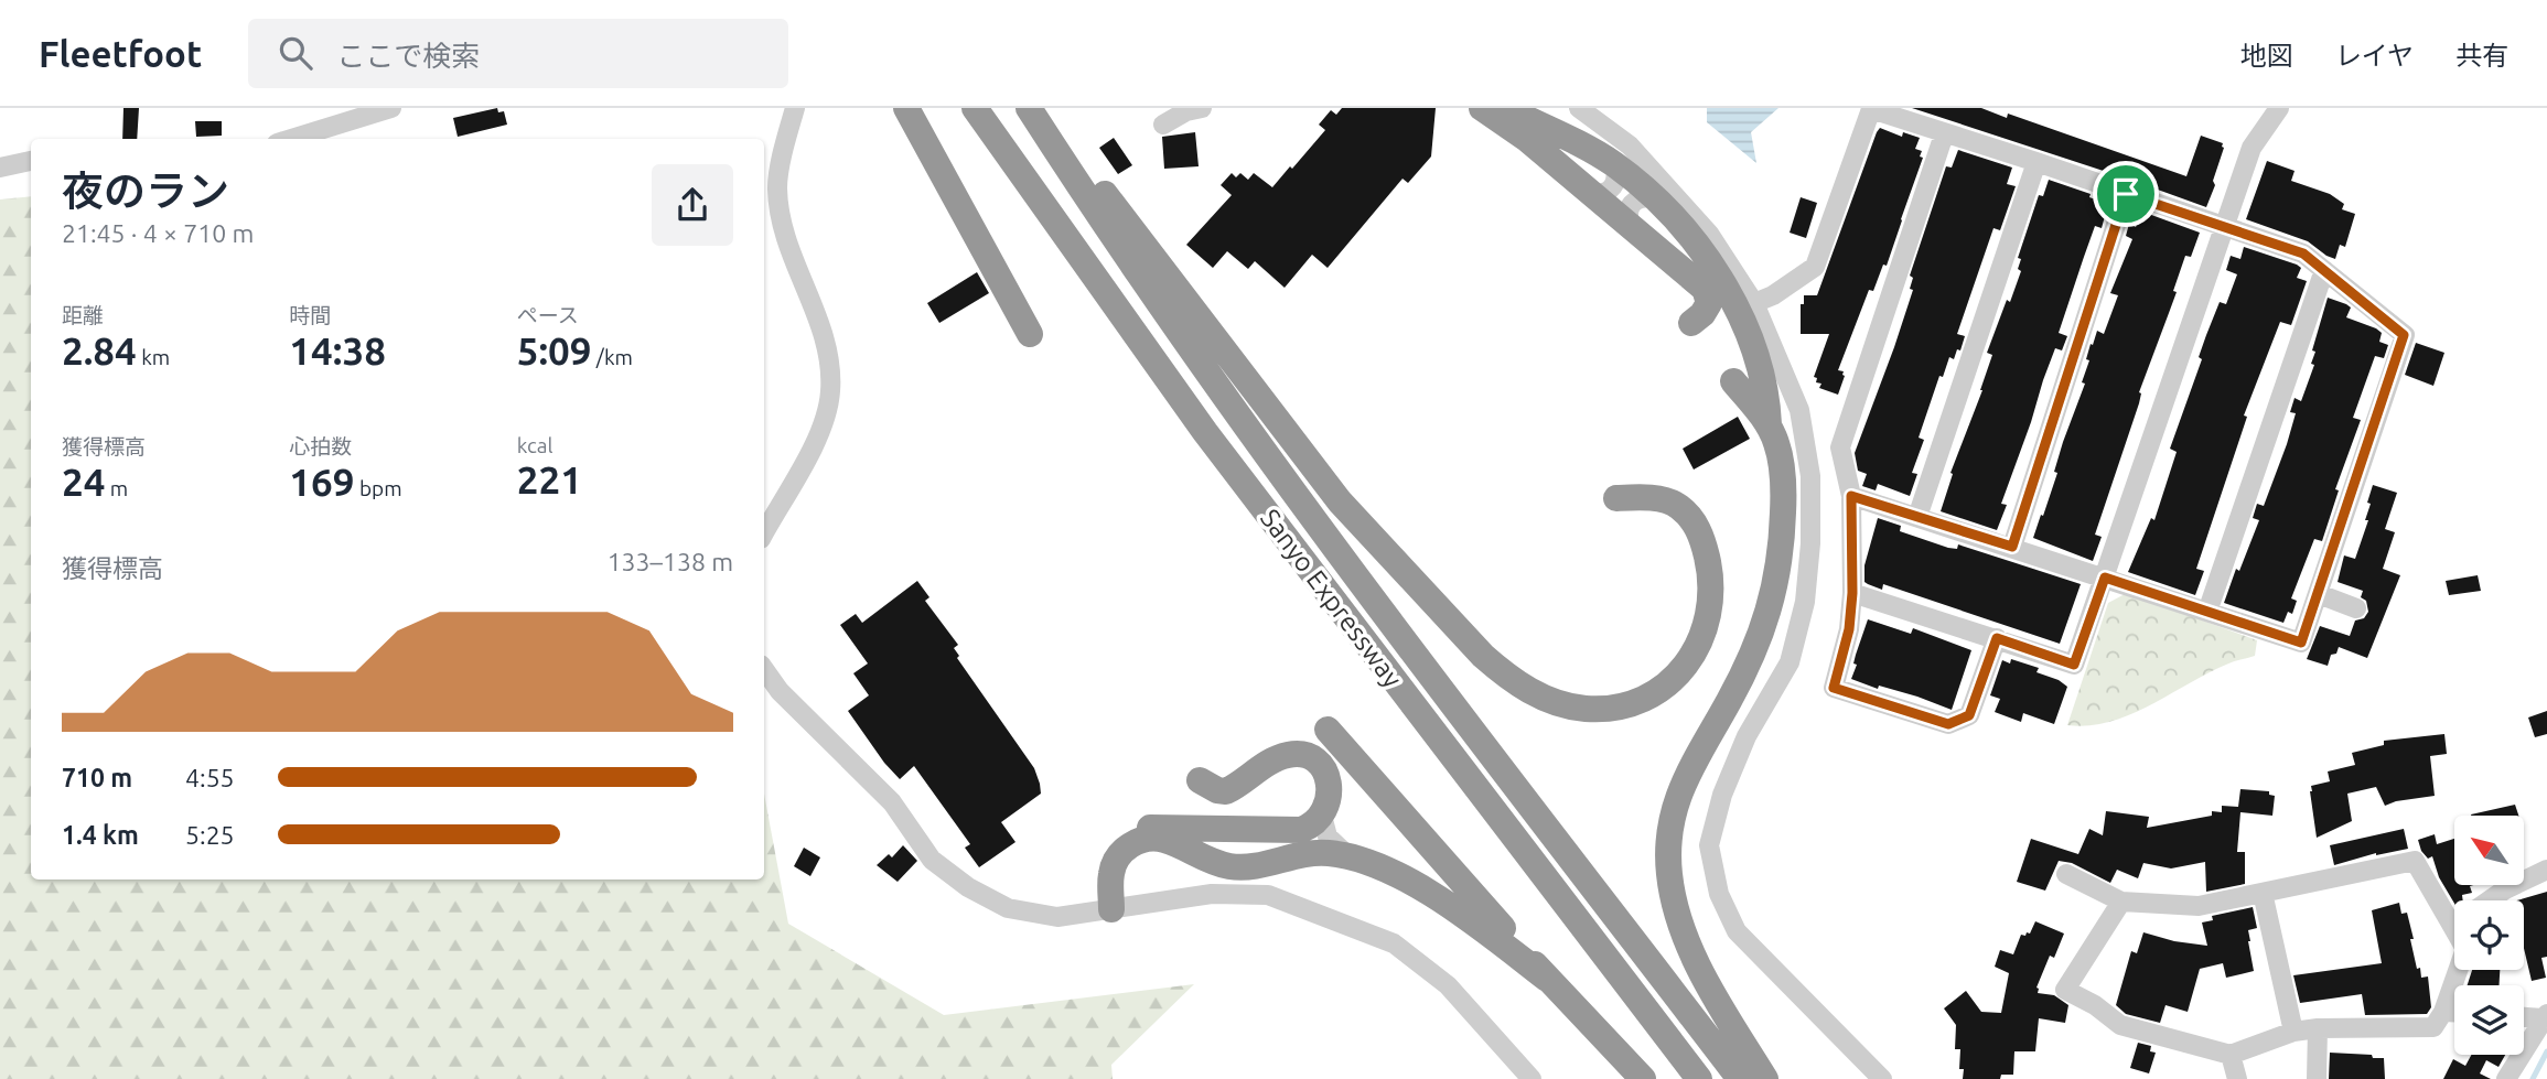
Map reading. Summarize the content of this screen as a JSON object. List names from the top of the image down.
{
  "streets": {
    "highway": ["Sanyo Expressway"]
  },
  "north": "top left",
  "page": {
    "header": "Fleetfoot",
    "search": "ここで検索",
    "nav": ["地図", "レイヤ", "共有"],
    "heading": ["夜のラン", "21:45 · 4 × 710 m"],
    "stats": [
      ["距離", "2.84 km"],
      ["時間", "14:38"],
      ["ペース", "5:09 /km"],
      ["獲得標高", "24 m"],
      ["心拍数", "169 bpm"],
      ["kcal", "221"]
    ],
    "chart": ["獲得標高", "133–138 m"],
    "list": [
      {
        "name": "710 m",
        "note": "4:55"
      },
      {
        "name": "1.4 km",
        "note": "5:25"
      }
    ]
  }
}
